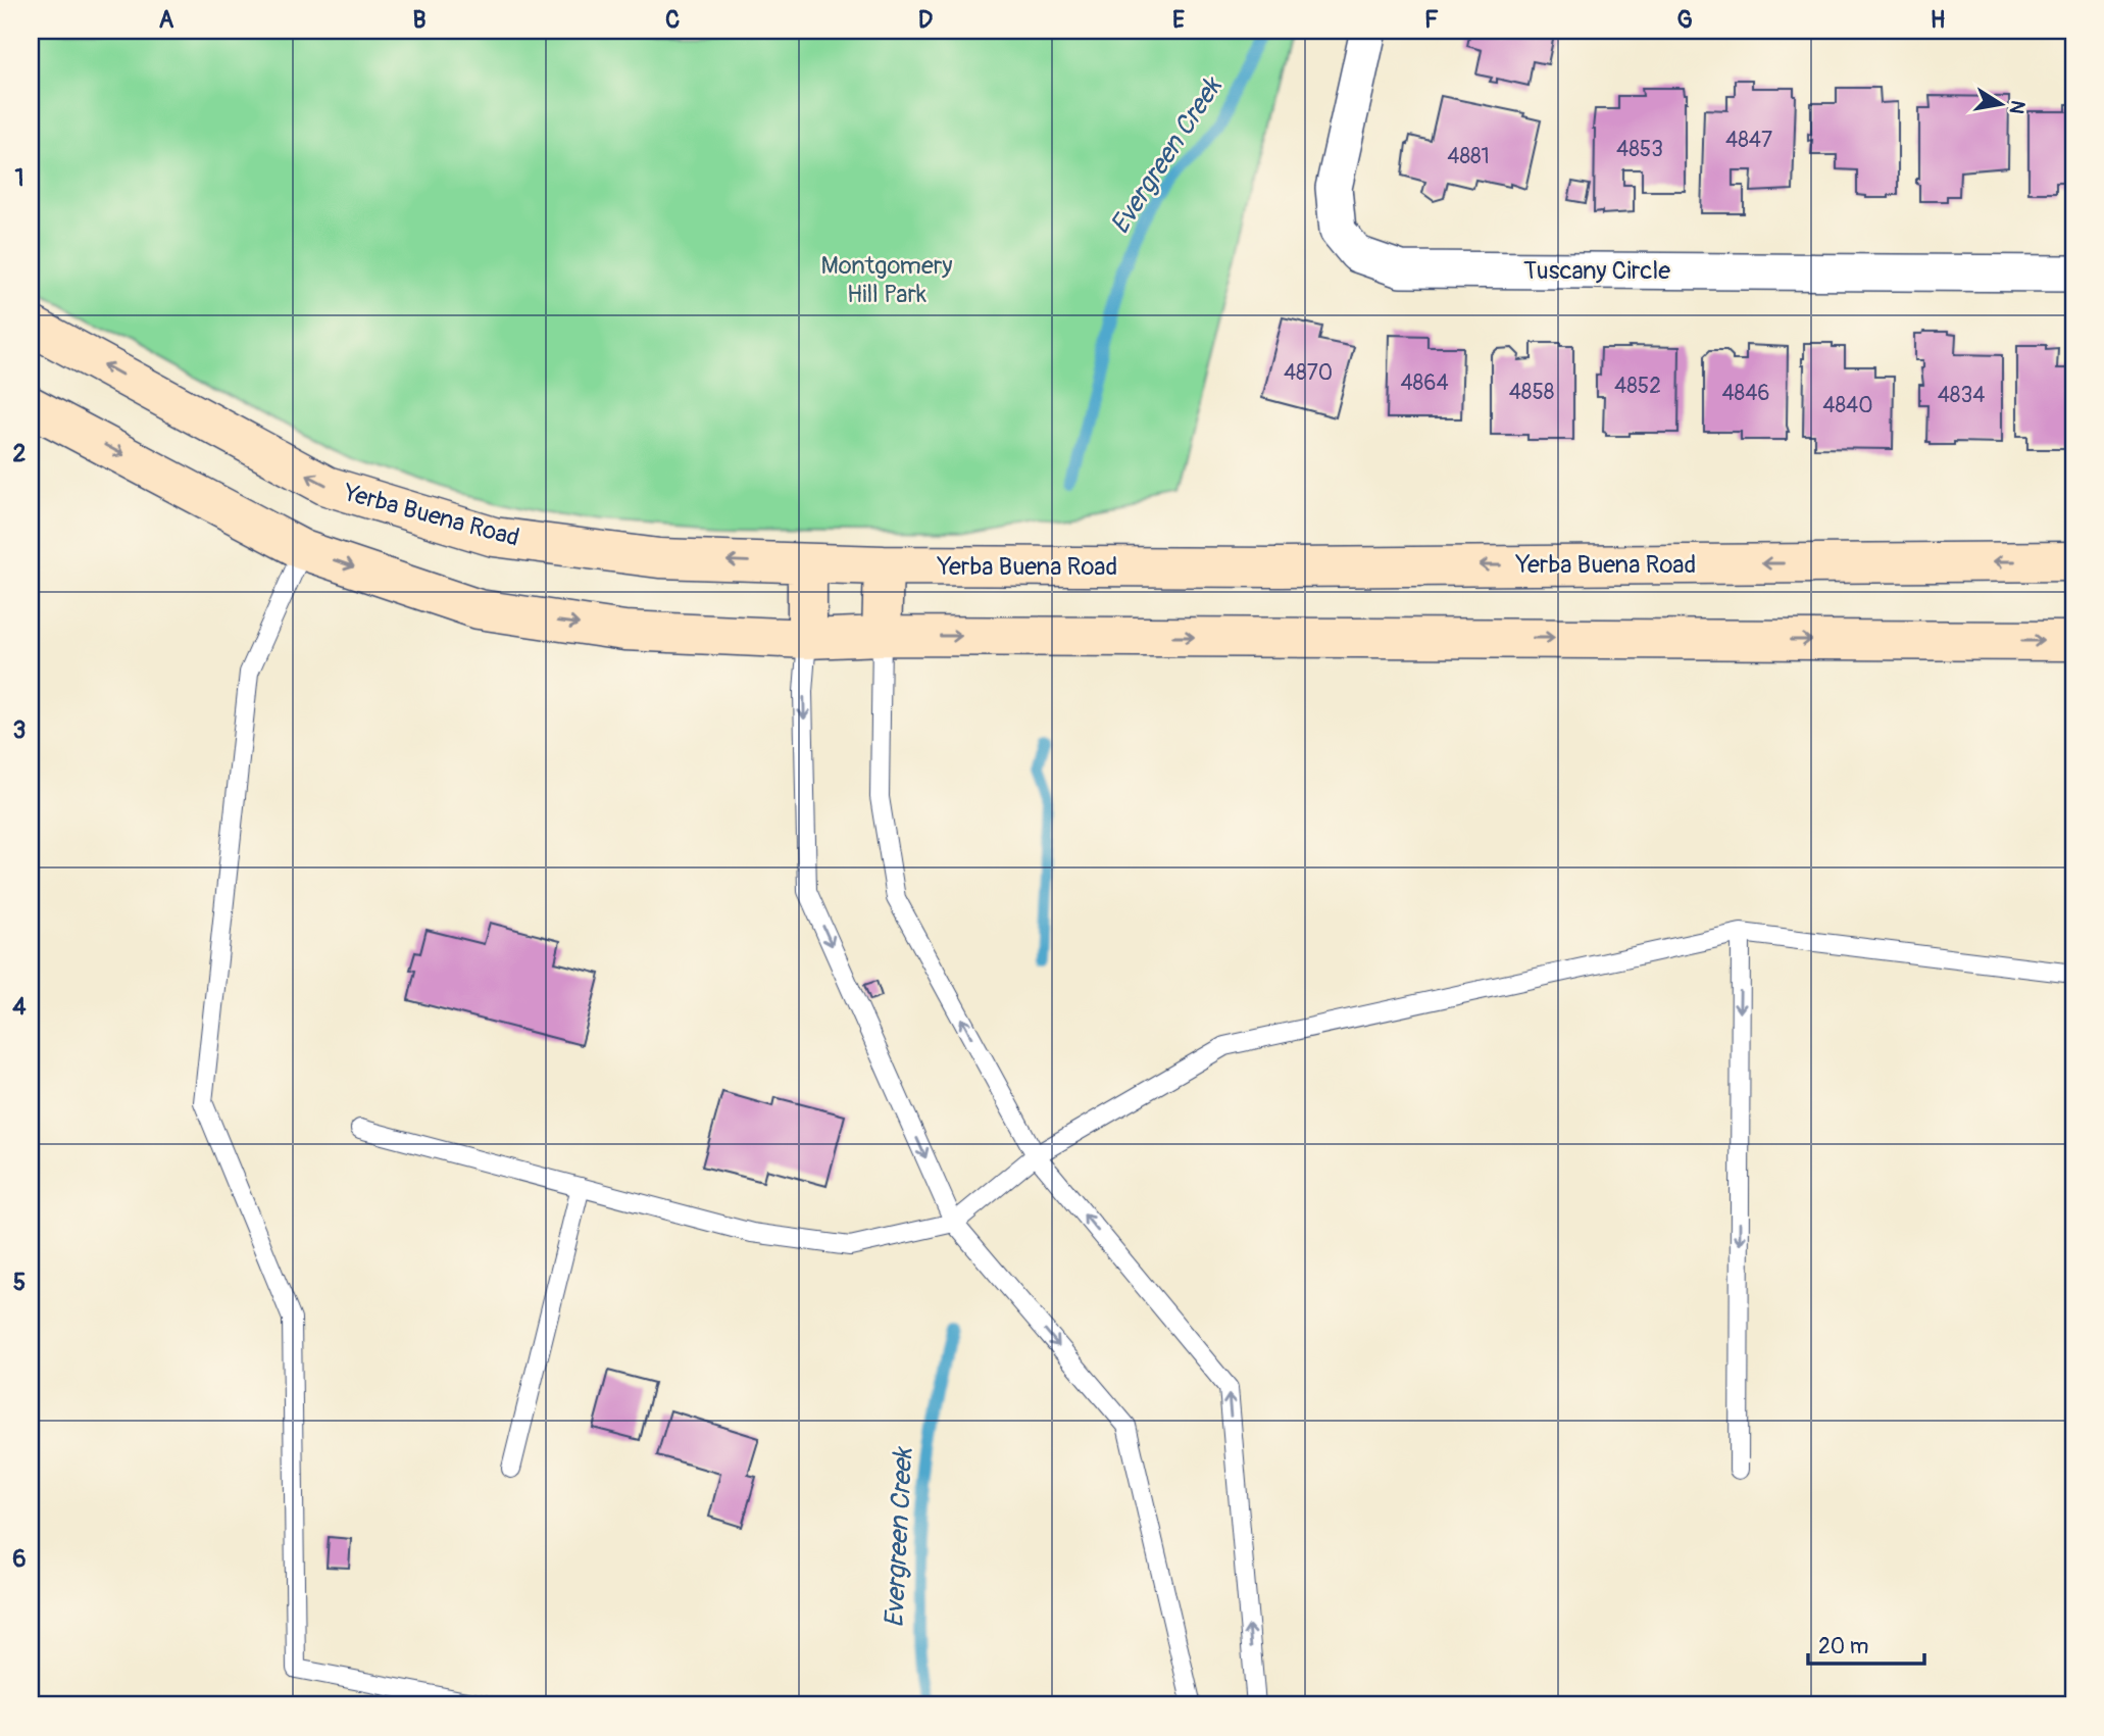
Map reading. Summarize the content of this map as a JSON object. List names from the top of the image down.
{
  "streets": {
    "street": ["Tuscany Circle", "Yerba Buena Road"]
  },
  "water": ["Evergreen Creek"],
  "parks": ["Montgomery Hill Park"],
  "house_numbers": [
    "4847",
    "4853",
    "4881",
    "4870",
    "4864",
    "4852",
    "4858",
    "4846",
    "4834",
    "4840"
  ],
  "scale_bar": "20 m",
  "north": "right",
  "grid": {
    "columns": [
      "A",
      "B",
      "C",
      "D",
      "E",
      "F",
      "G",
      "H"
    ],
    "rows": [
      "1",
      "2",
      "3",
      "4",
      "5",
      "6"
    ]
  }
}
